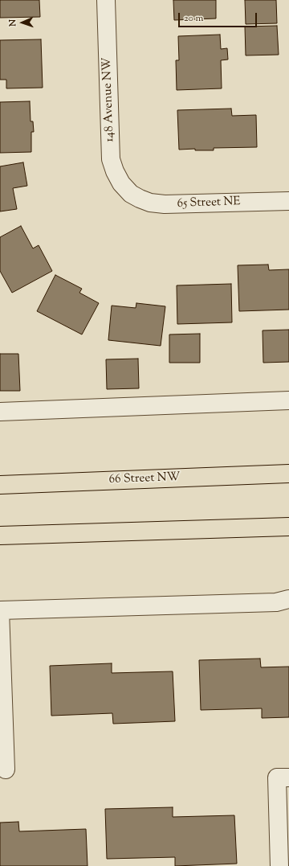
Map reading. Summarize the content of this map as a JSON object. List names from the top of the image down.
{
  "streets": {
    "main road": ["66 Street NW"],
    "street": ["148 Avenue NW", "65 Street NE"]
  },
  "crossings": [
    ["148 Avenue NW", "65 Street NE"]
  ],
  "scale_bar": "20 m",
  "north": "left"
}
